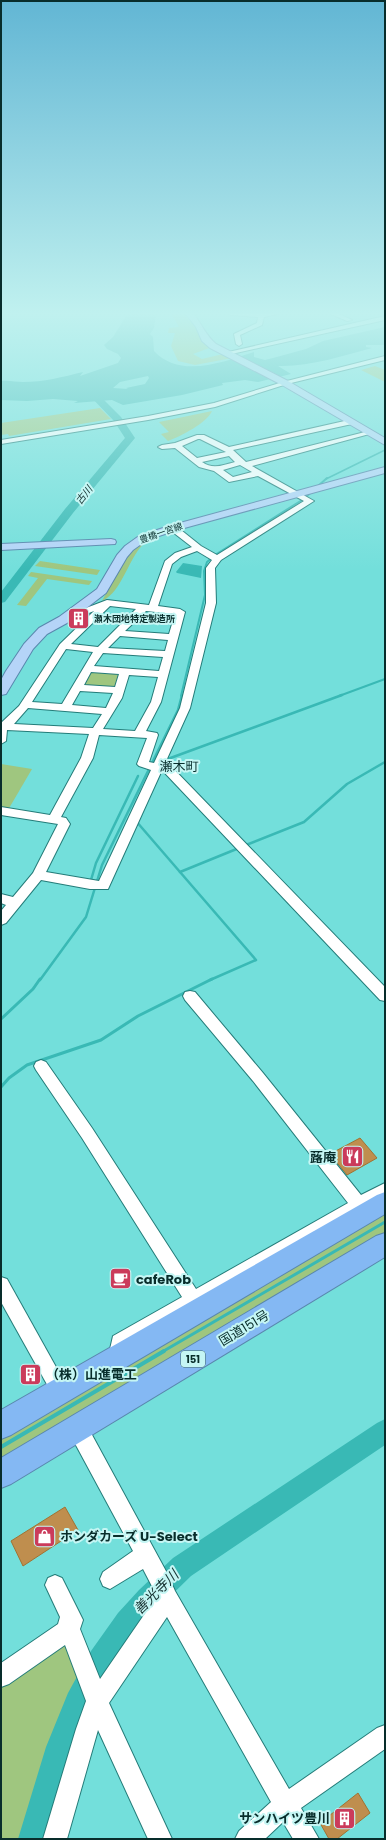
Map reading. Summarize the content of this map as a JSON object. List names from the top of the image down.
{
  "streets": {
    "highway": ["国道151号", "151"],
    "main road": ["豊橋一宮線"]
  },
  "districts": ["瀬木町"],
  "water": ["古川", "善光寺川"],
  "places": {
    "building": ["瀬木団地特定製造所", "（株）山進電工", "サンハイツ豊川"],
    "restaurant": ["蕗庵"],
    "cafe": ["cafeRob"],
    "shop": ["ホンダカーズ U-Select"]
  }
}
